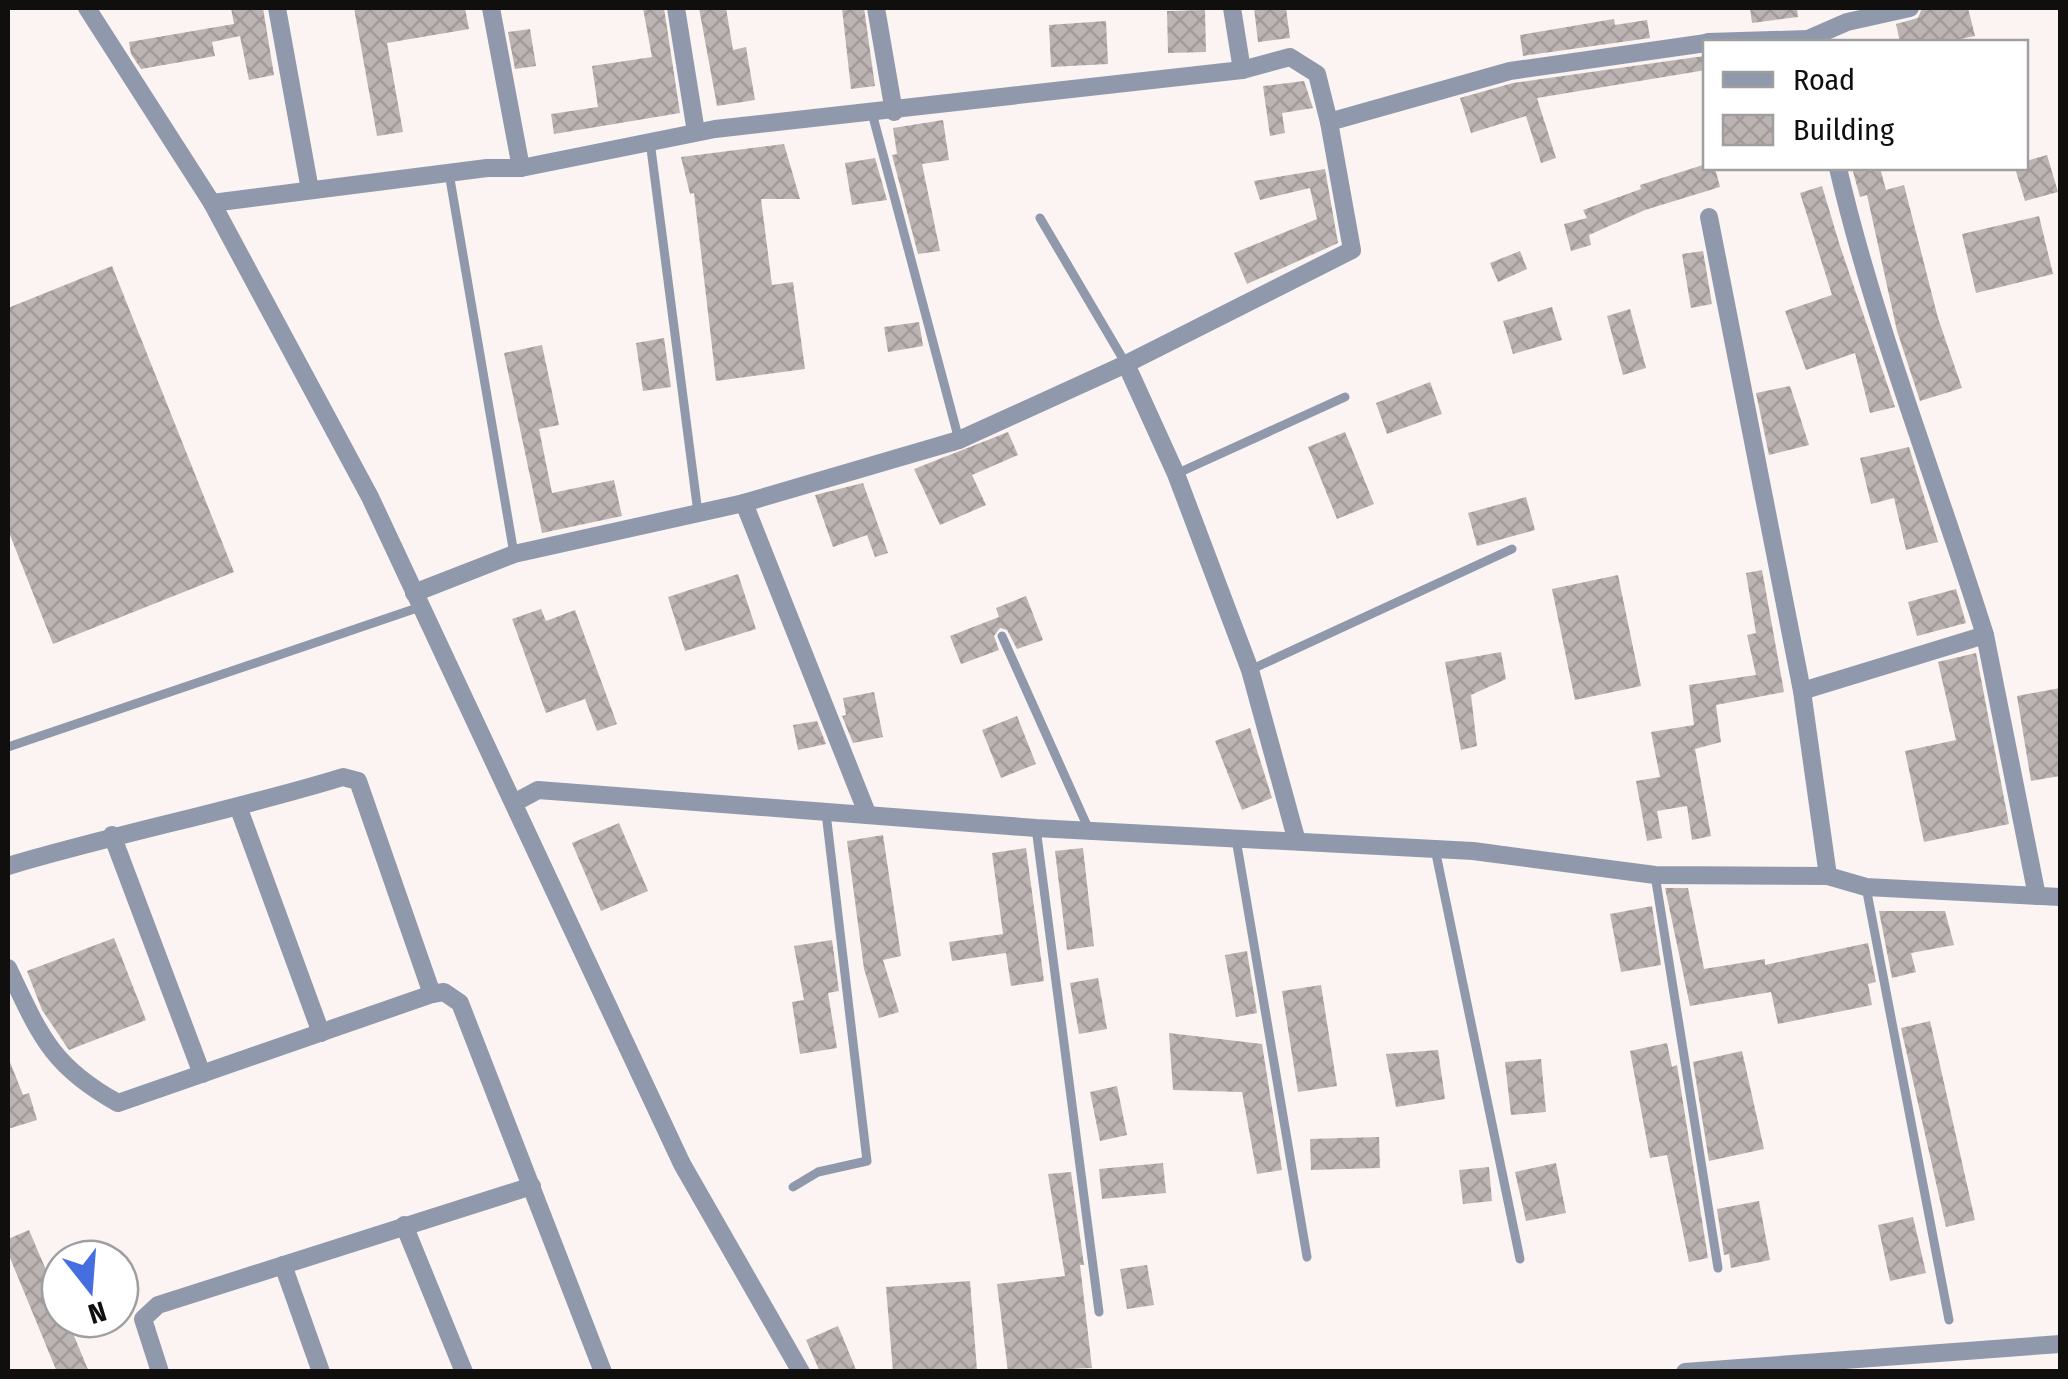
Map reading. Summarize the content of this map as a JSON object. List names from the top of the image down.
{
  "legend": ["Road", "Building"],
  "north": "bottom"
}
